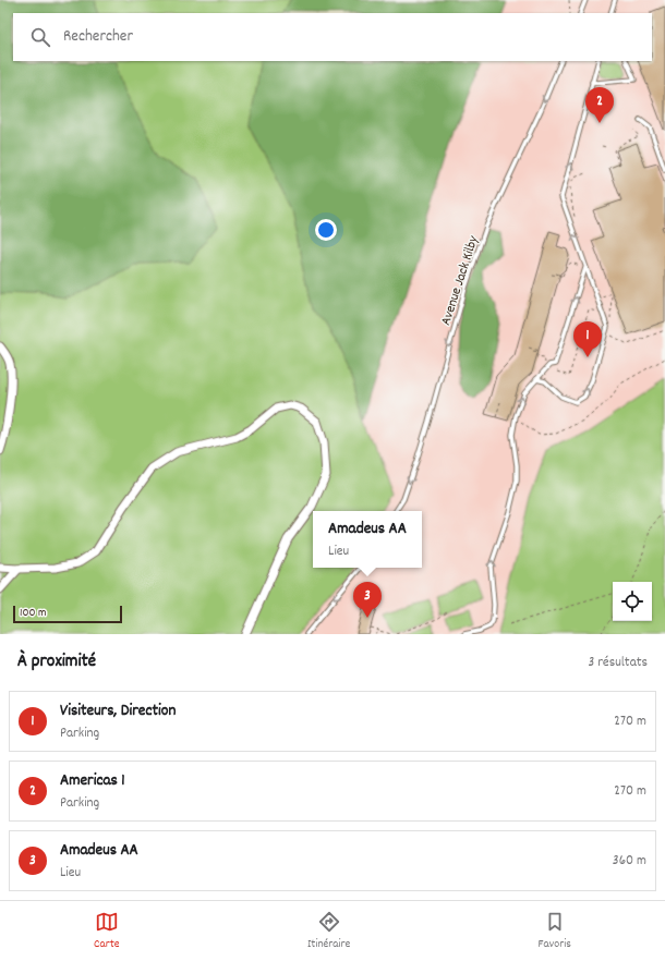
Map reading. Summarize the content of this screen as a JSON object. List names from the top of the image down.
{
  "streets": {
    "lane": ["Avenue Jack Kilby"]
  },
  "one_way": ["Avenue Jack Kilby"],
  "scale_bar": "100 m",
  "page": {
    "search": "Rechercher",
    "pins": ["2", "1", "3"],
    "popup": ["Amadeus AA", "Lieu"],
    "scale": "100 m",
    "heading": ["À proximité", "3 résultats"],
    "list": [
      {
        "mark": "1",
        "name": "Visiteurs, Direction",
        "note": "Parking",
        "value": "270 m"
      },
      {
        "mark": "2",
        "name": "Americas 1",
        "note": "Parking",
        "value": "270 m"
      },
      {
        "mark": "3",
        "name": "Amadeus AA",
        "note": "Lieu",
        "value": "360 m"
      }
    ],
    "nav": ["Carte", "Itinéraire", "Favoris"]
  }
}
